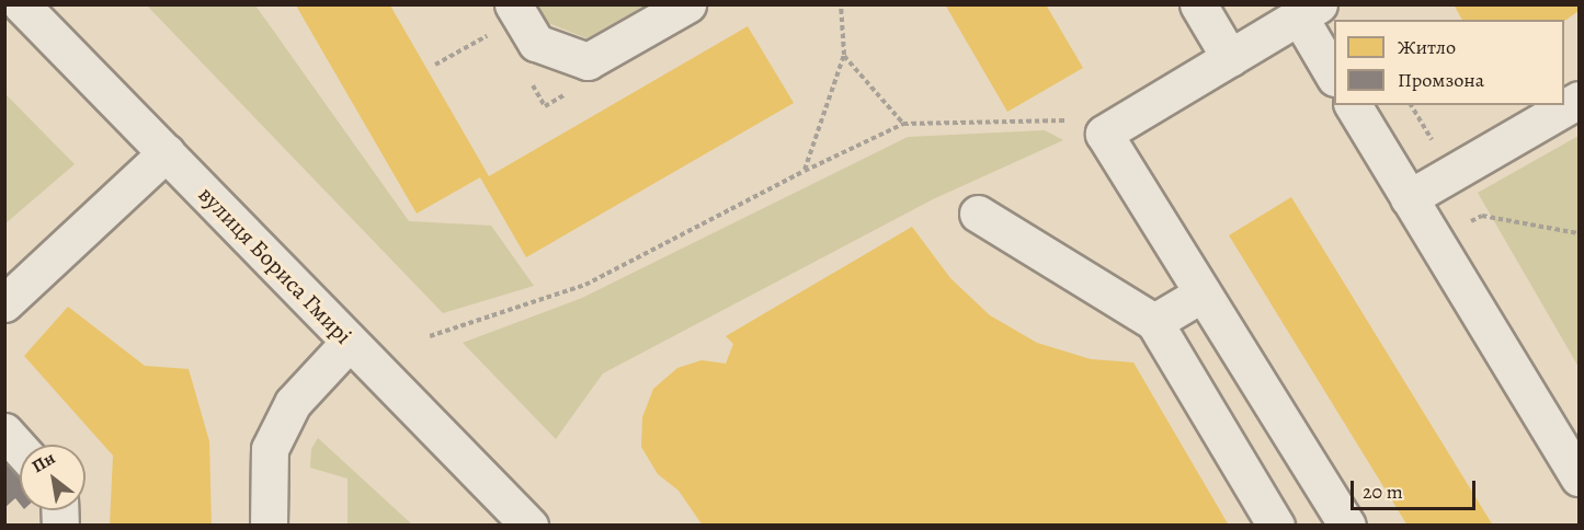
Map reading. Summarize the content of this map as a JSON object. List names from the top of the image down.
{
  "streets": {
    "street": ["вулиця Бориса Гмирі"]
  },
  "legend": ["Житло", "Промзона"],
  "scale_bar": "20 m",
  "north": "top left"
}
